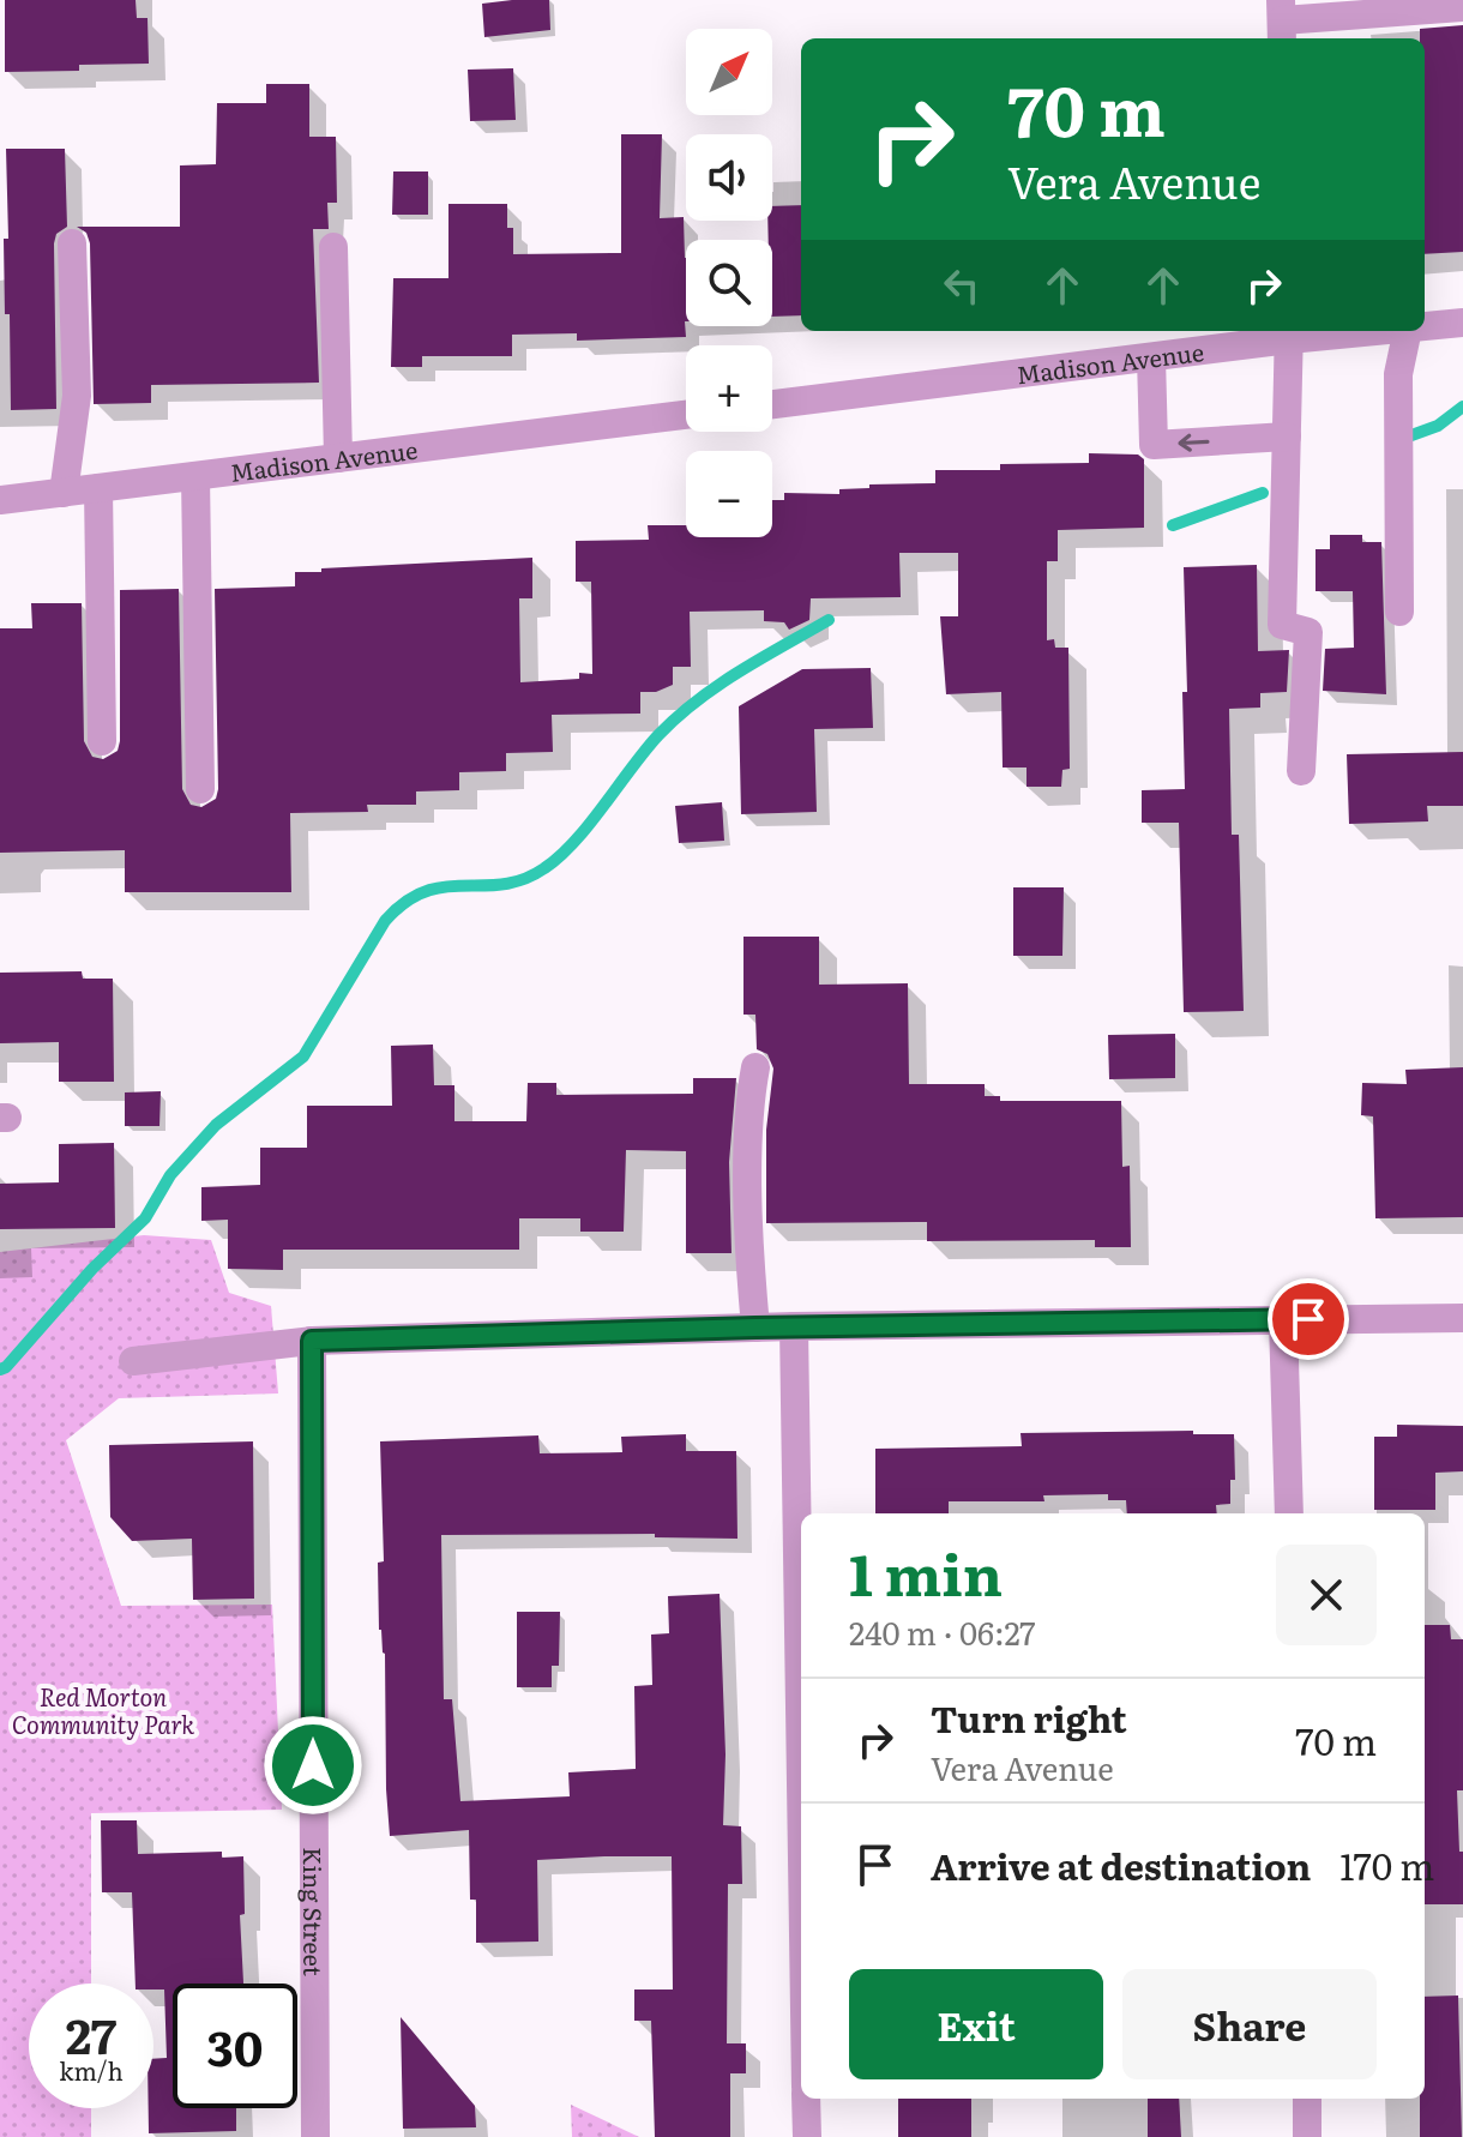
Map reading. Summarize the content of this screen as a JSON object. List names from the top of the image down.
{
  "streets": {
    "street": ["Madison Avenue", "King Street"]
  },
  "parks": ["Red Morton Community Park"],
  "north": "top right",
  "page": {
    "map_buttons": ["+", "−"],
    "turn": ["70 m", "Vera Avenue"],
    "heading": ["1 min", "240 m · 06:27"],
    "list": [
      {
        "name": "Turn right",
        "note": "Vera Avenue",
        "value": "70 m"
      },
      {
        "name": "Arrive at destination",
        "value": "170 m"
      }
    ],
    "buttons": ["Exit", "Share"],
    "speed": "27 km/h",
    "limit": "30"
  }
}
